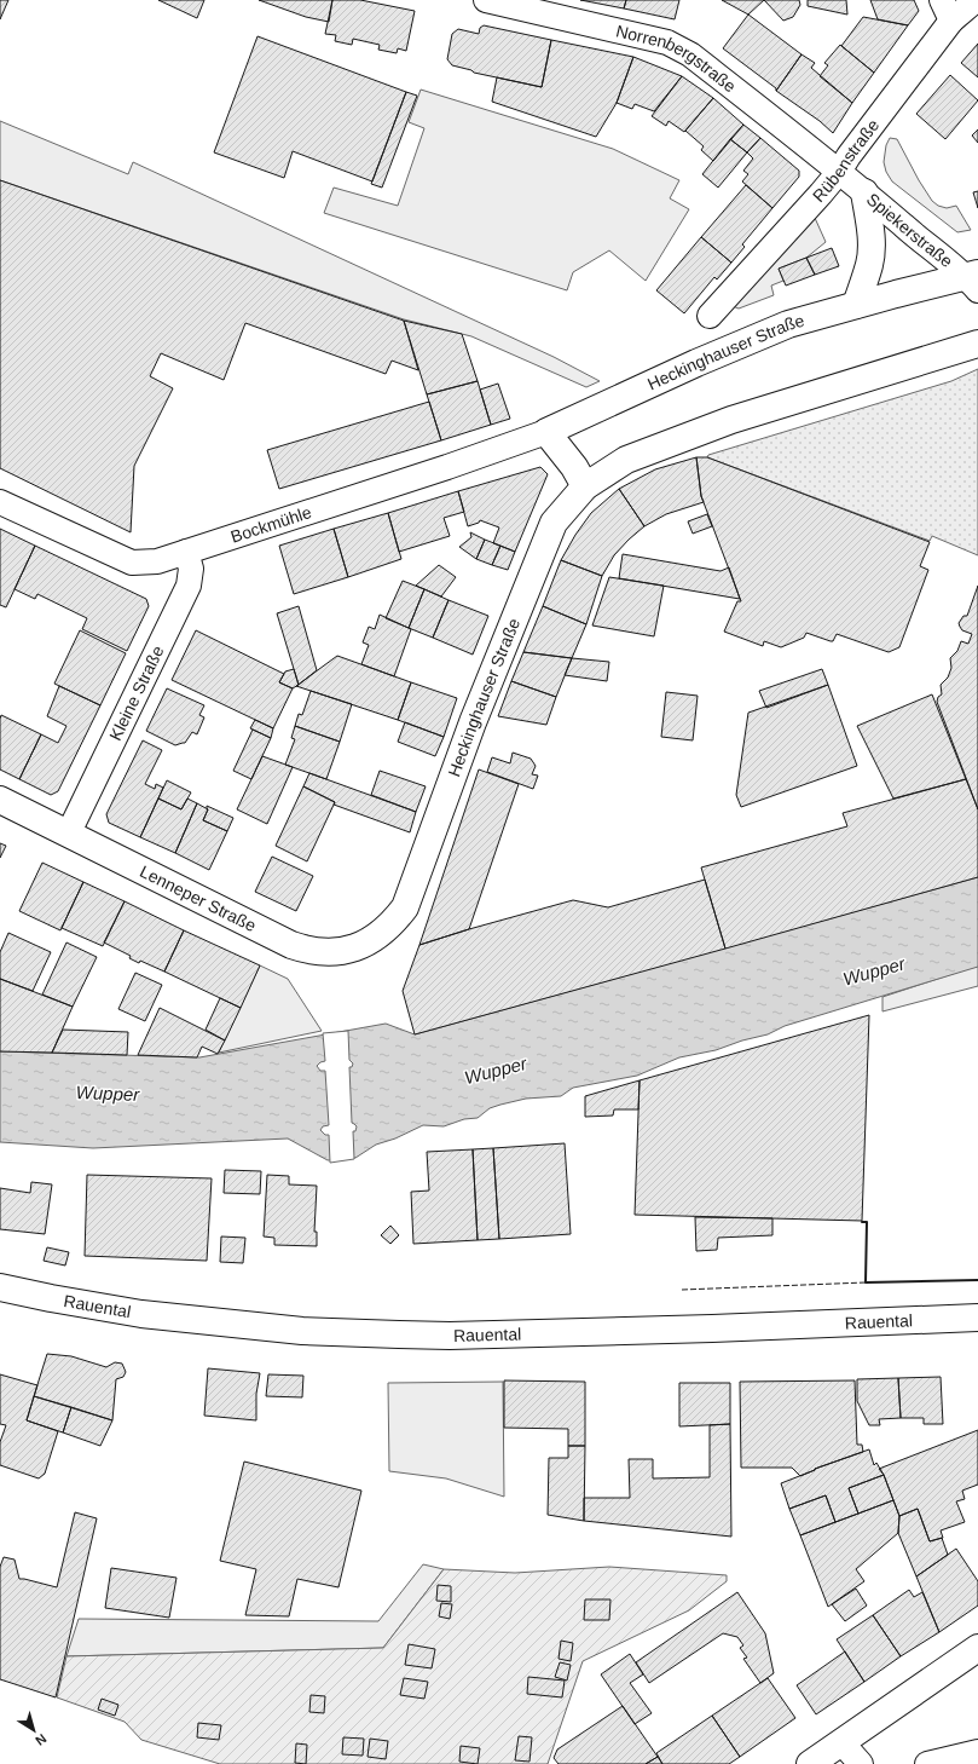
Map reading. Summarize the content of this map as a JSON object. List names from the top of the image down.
{
  "streets": {
    "main road": ["Heckinghauser Straße", "Lenneper Straße", "Rauental"],
    "street": [
      "Norrenbergstraße",
      "Rübenstraße",
      "Spiekerstraße",
      "Bockmühle",
      "Kleine Straße"
    ]
  },
  "crossings": [
    ["Norrenbergstraße", "Rübenstraße"],
    ["Norrenbergstraße", "Spiekerstraße"],
    ["Rübenstraße", "Spiekerstraße"],
    ["Spiekerstraße", "Heckinghauser Straße"],
    ["Heckinghauser Straße", "Bockmühle"],
    ["Heckinghauser Straße", "Lenneper Straße"],
    ["Bockmühle", "Kleine Straße"],
    ["Kleine Straße", "Lenneper Straße"]
  ],
  "water": ["Wupper"],
  "north": "bottom right"
}
